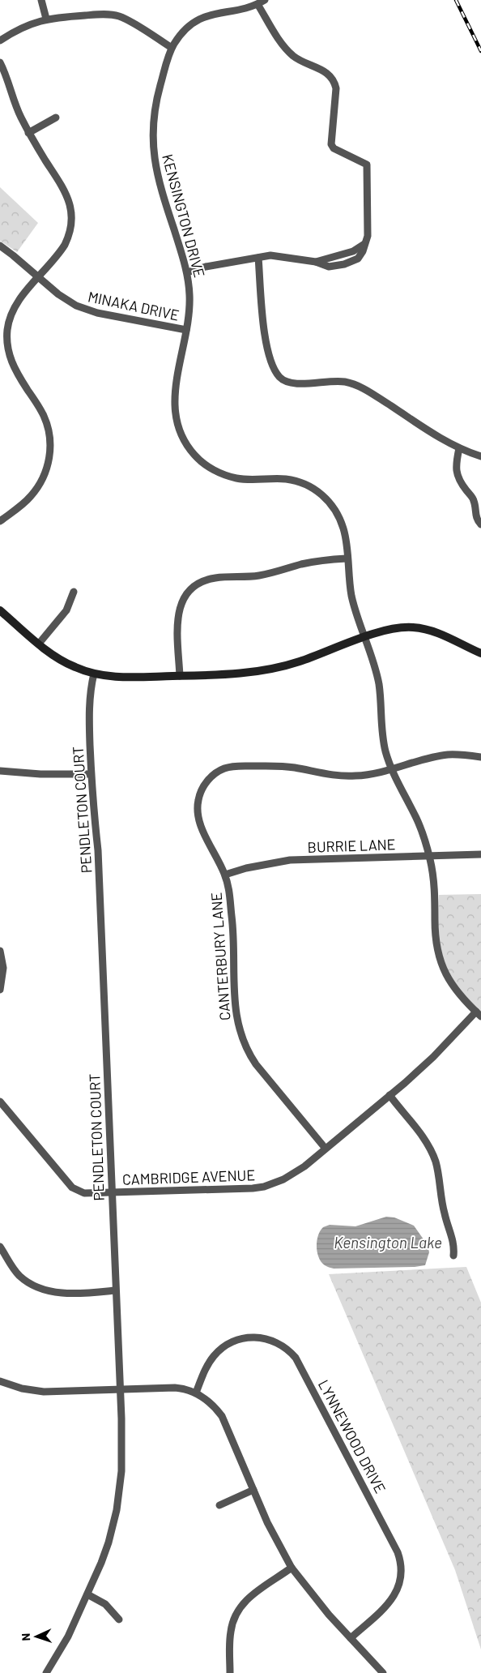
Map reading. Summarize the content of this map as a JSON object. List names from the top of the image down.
{
  "streets": {
    "street": [
      "KENSINGTON DRIVE",
      "MINAKA DRIVE",
      "PENDLETON COURT",
      "BURRIE LANE",
      "CANTERBURY LANE",
      "CAMBRIDGE AVENUE",
      "LYNNEWOOD DRIVE"
    ]
  },
  "crossings": [
    ["KENSINGTON DRIVE", "MINAKA DRIVE"],
    ["KENSINGTON DRIVE", "BURRIE LANE"],
    ["KENSINGTON DRIVE", "CANTERBURY LANE"],
    ["KENSINGTON DRIVE", "CAMBRIDGE AVENUE"],
    ["PENDLETON COURT", "CAMBRIDGE AVENUE"],
    ["BURRIE LANE", "CANTERBURY LANE"],
    ["CANTERBURY LANE", "CAMBRIDGE AVENUE"]
  ],
  "water": ["Kensington Lake"],
  "north": "left"
}
